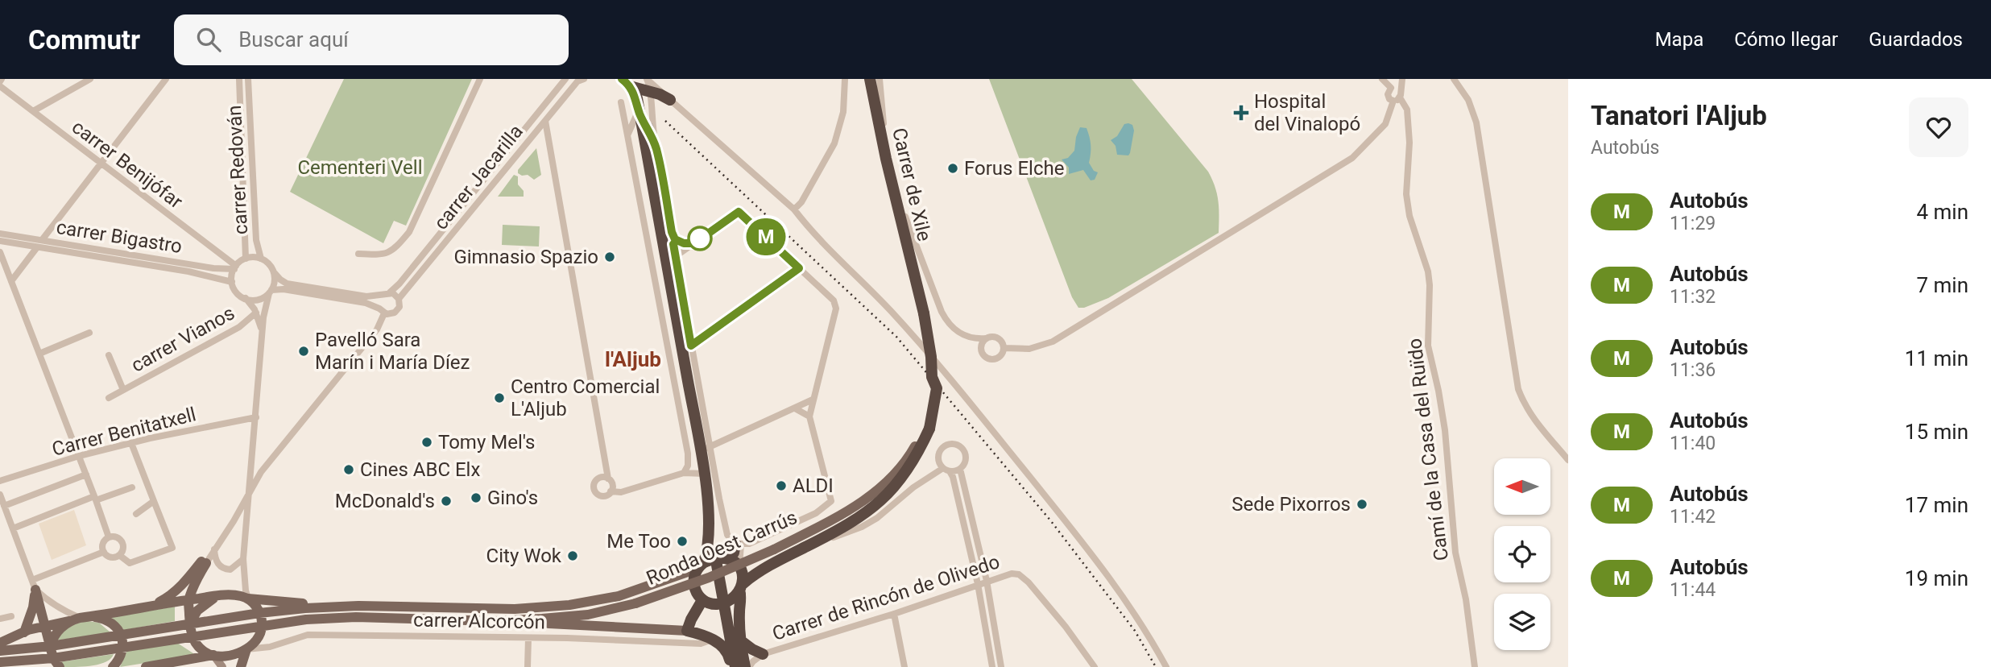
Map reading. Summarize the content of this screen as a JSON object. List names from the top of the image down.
{
  "streets": {
    "highway": ["Carrer de Xile", "Ronda Oest Carrús"],
    "street": [
      "carrer Benijófar",
      "carrer Redován",
      "carrer Jacarilla",
      "carrer Bigastro",
      "carrer Vianos",
      "Carrer Benitatxell",
      "Camí de la Casa del Ruïdo",
      "Carrer de Rincón de Olivedo",
      "carrer Alcorcón"
    ]
  },
  "crossings": [
    ["carrer Benijófar", "carrer Redován"],
    ["carrer Benijófar", "carrer Bigastro"],
    ["carrer Redován", "carrer Bigastro"],
    ["Carrer de Xile", "Ronda Oest Carrús"],
    ["Ronda Oest Carrús", "carrer Alcorcón"]
  ],
  "districts": ["l'Aljub"],
  "parks": ["Cementeri Vell"],
  "places": {
    "health": ["Hospital del Vinalopó"],
    "other": [
      "Forus Elche",
      "Gimnasio Spazio",
      "Pavelló Sara Marín i María Díez",
      "Centro Comercial L'Aljub",
      "Tomy Mel's",
      "Cines ABC Elx",
      "ALDI",
      "Gino's",
      "McDonald's",
      "Sede Pixorros",
      "Me Too",
      "City Wok"
    ]
  },
  "lines": ["bus line M"],
  "north": "left",
  "page": {
    "header": "Commutr",
    "search": "Buscar aquí",
    "nav": ["Mapa", "Cómo llegar", "Guardados"],
    "on_map": "M",
    "heading": ["Tanatori l'Aljub", "Autobús"],
    "list": [
      {
        "mark": "M",
        "name": "Autobús",
        "note": "11:29",
        "value": "4 min"
      },
      {
        "mark": "M",
        "name": "Autobús",
        "note": "11:32",
        "value": "7 min"
      },
      {
        "mark": "M",
        "name": "Autobús",
        "note": "11:36",
        "value": "11 min"
      },
      {
        "mark": "M",
        "name": "Autobús",
        "note": "11:40",
        "value": "15 min"
      },
      {
        "mark": "M",
        "name": "Autobús",
        "note": "11:42",
        "value": "17 min"
      },
      {
        "mark": "M",
        "name": "Autobús",
        "note": "11:44",
        "value": "19 min"
      }
    ]
  }
}
